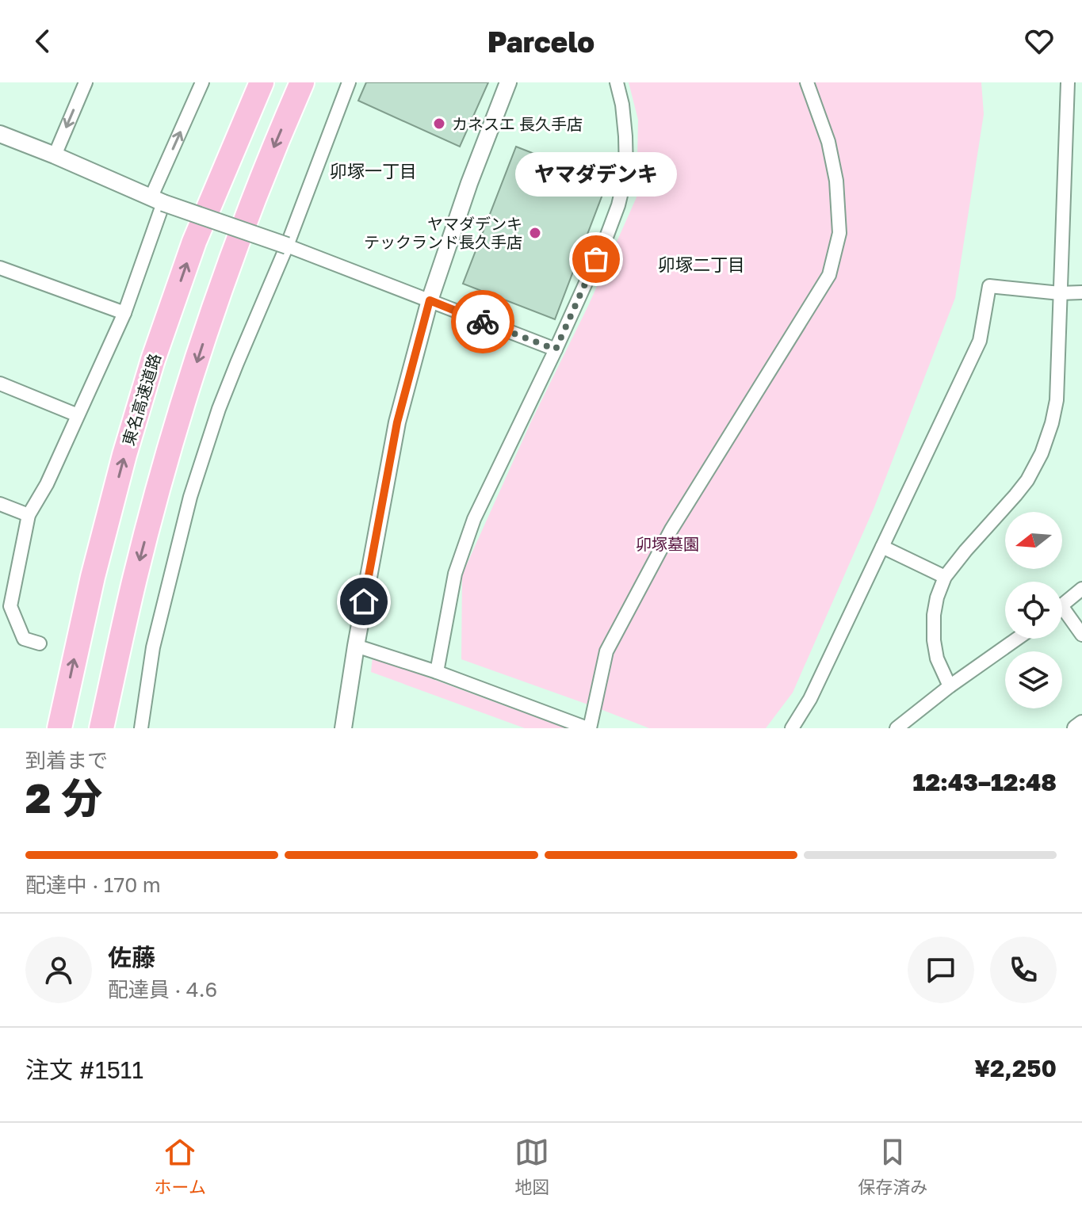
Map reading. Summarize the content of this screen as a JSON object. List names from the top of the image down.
{
  "streets": {
    "highway": ["東名高速道路"]
  },
  "districts": ["卯塚一丁目", "卯塚二丁目"],
  "parks": ["卯塚墓園"],
  "places": ["カネスエ 長久手店", "ヤマダデンキ テックランド長久手店", "ヤマダデンキ"],
  "north": "left",
  "page": {
    "header": "Parcelo",
    "bubble": "ヤマダデンキ",
    "heading": ["2 分", "到着まで", "12:43–12:48"],
    "panel": [
      "佐藤",
      "配達員 · 4.6",
      "注文 #1511",
      "¥2,250"
    ],
    "bar": "配達中 · 170 m",
    "tabs": ["ホーム", "地図", "保存済み"]
  }
}
